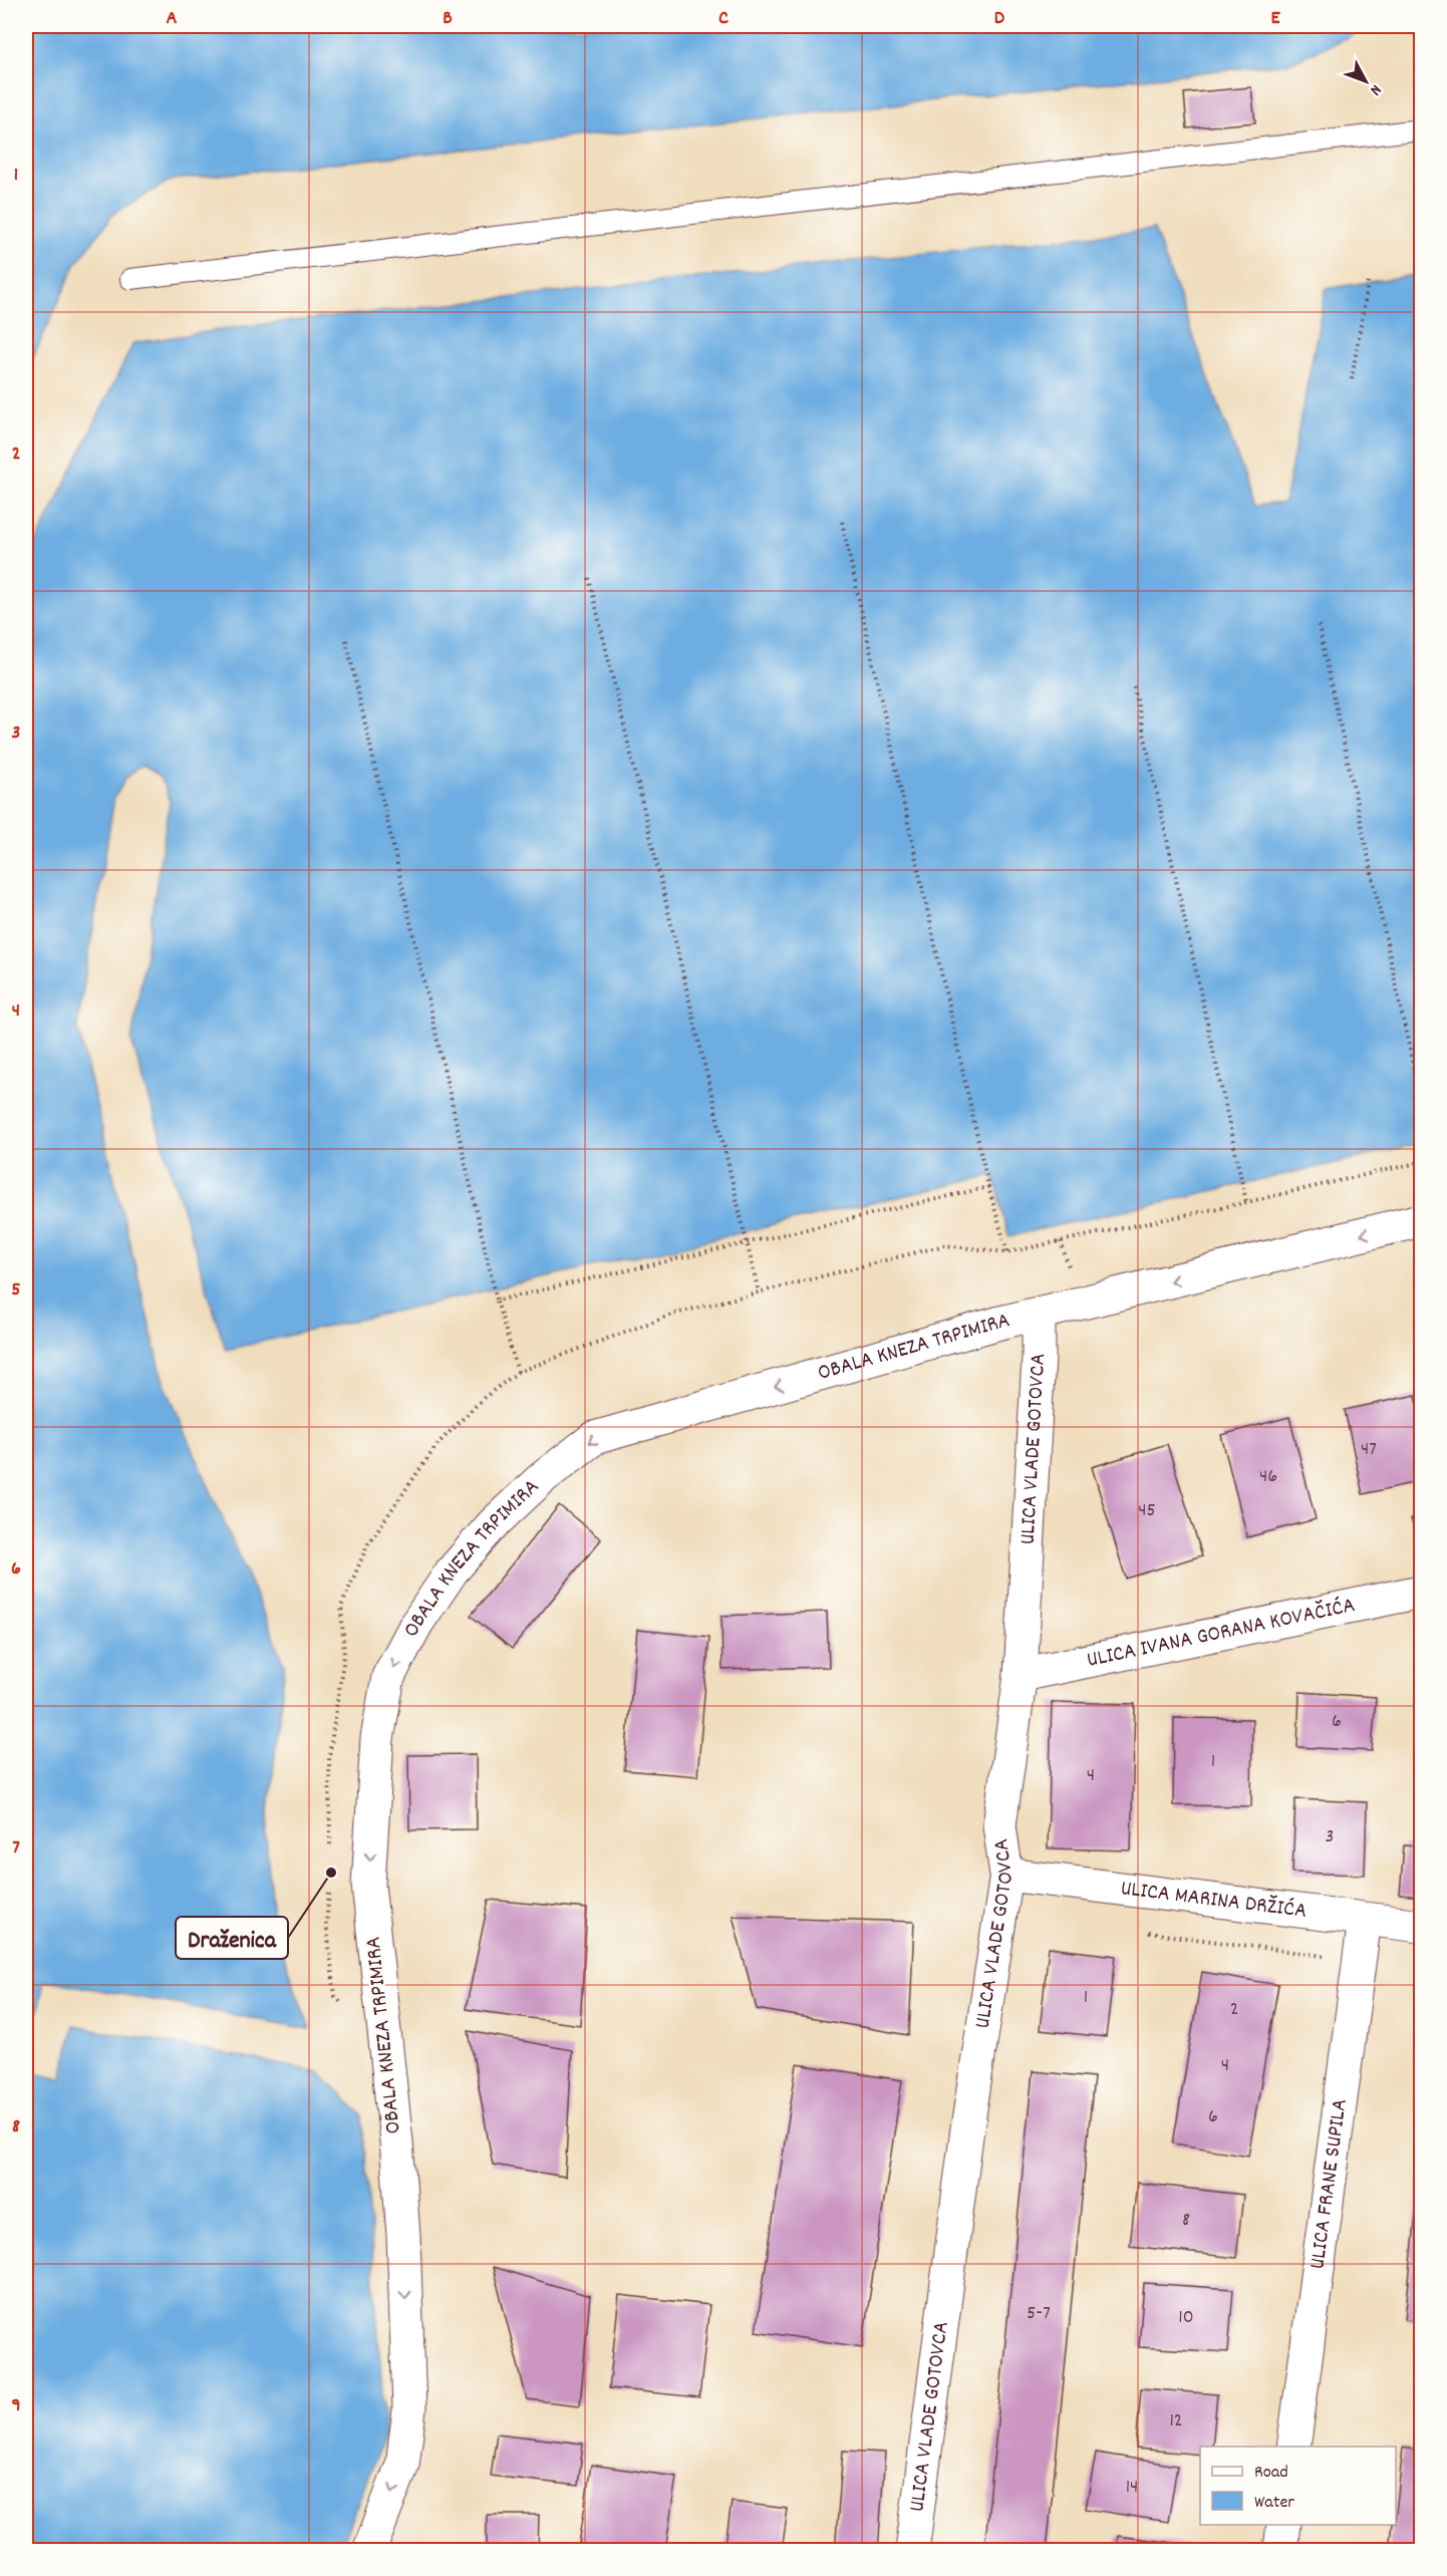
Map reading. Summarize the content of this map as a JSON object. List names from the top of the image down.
{
  "streets": {
    "street": [
      "OBALA KNEZA TRPIMIRA",
      "ULICA VLADE GOTOVCA",
      "ULICA IVANA GORANA KOVAČIĆA",
      "ULICA MARINA DRŽIĆA",
      "ULICA FRANE SUPILA"
    ]
  },
  "crossings": [
    ["OBALA KNEZA TRPIMIRA", "ULICA VLADE GOTOVCA"],
    ["ULICA VLADE GOTOVCA", "ULICA IVANA GORANA KOVAČIĆA"],
    ["ULICA VLADE GOTOVCA", "ULICA MARINA DRŽIĆA"],
    ["ULICA MARINA DRŽIĆA", "ULICA FRANE SUPILA"]
  ],
  "one_way": ["OBALA KNEZA TRPIMIRA"],
  "places": ["Draženica"],
  "house_numbers": [
    "47",
    "46",
    "45",
    "6",
    "1",
    "4",
    "3",
    "1",
    "2",
    "4",
    "6",
    "8",
    "5-7",
    "10",
    "12",
    "14"
  ],
  "legend": ["Road", "Water"],
  "north": "bottom right",
  "grid": {
    "columns": [
      "A",
      "B",
      "C",
      "D",
      "E"
    ],
    "rows": [
      "1",
      "2",
      "3",
      "4",
      "5",
      "6",
      "7",
      "8",
      "9"
    ]
  }
}
